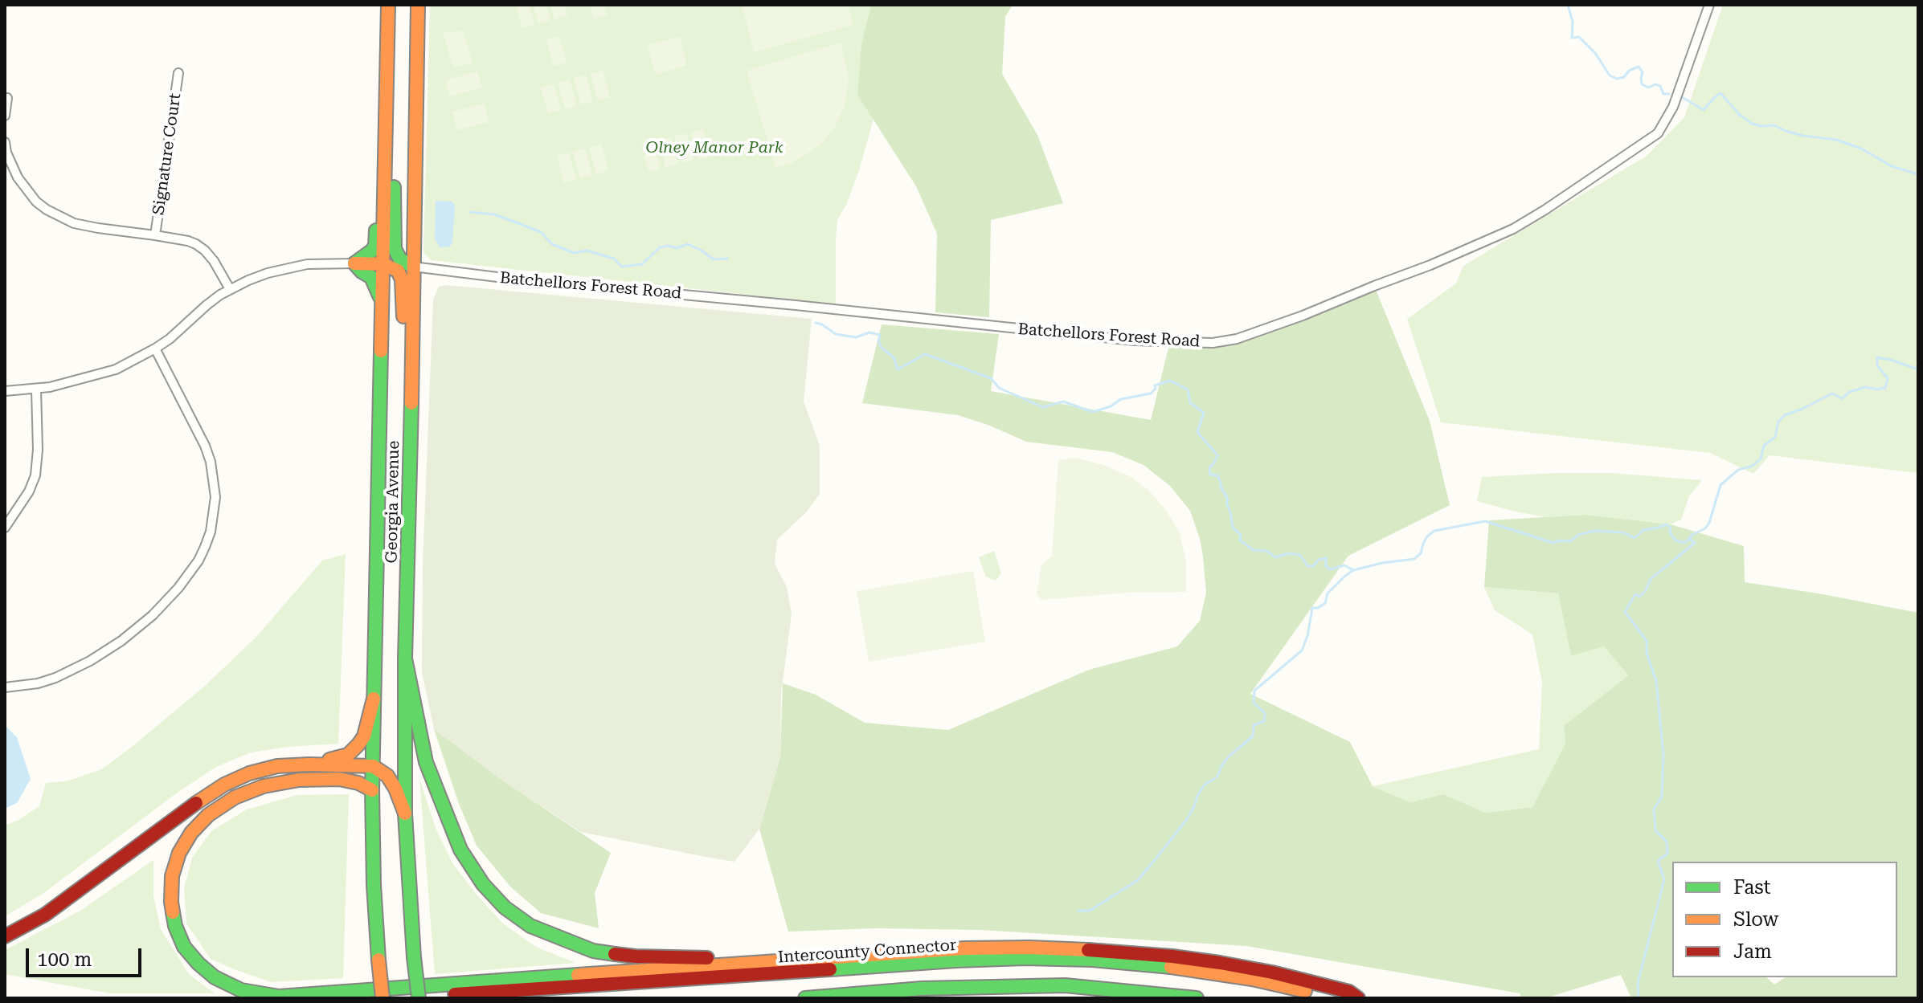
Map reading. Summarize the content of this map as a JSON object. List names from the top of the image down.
{
  "streets": {
    "main road": ["Georgia Avenue", "Intercounty Connector"],
    "street": ["Signature Court", "Batchellors Forest Road"]
  },
  "crossings": [
    ["Batchellors Forest Road", "Georgia Avenue"]
  ],
  "parks": ["Olney Manor Park"],
  "legend": ["Fast", "Slow", "Jam"],
  "scale_bar": "100 m"
}
